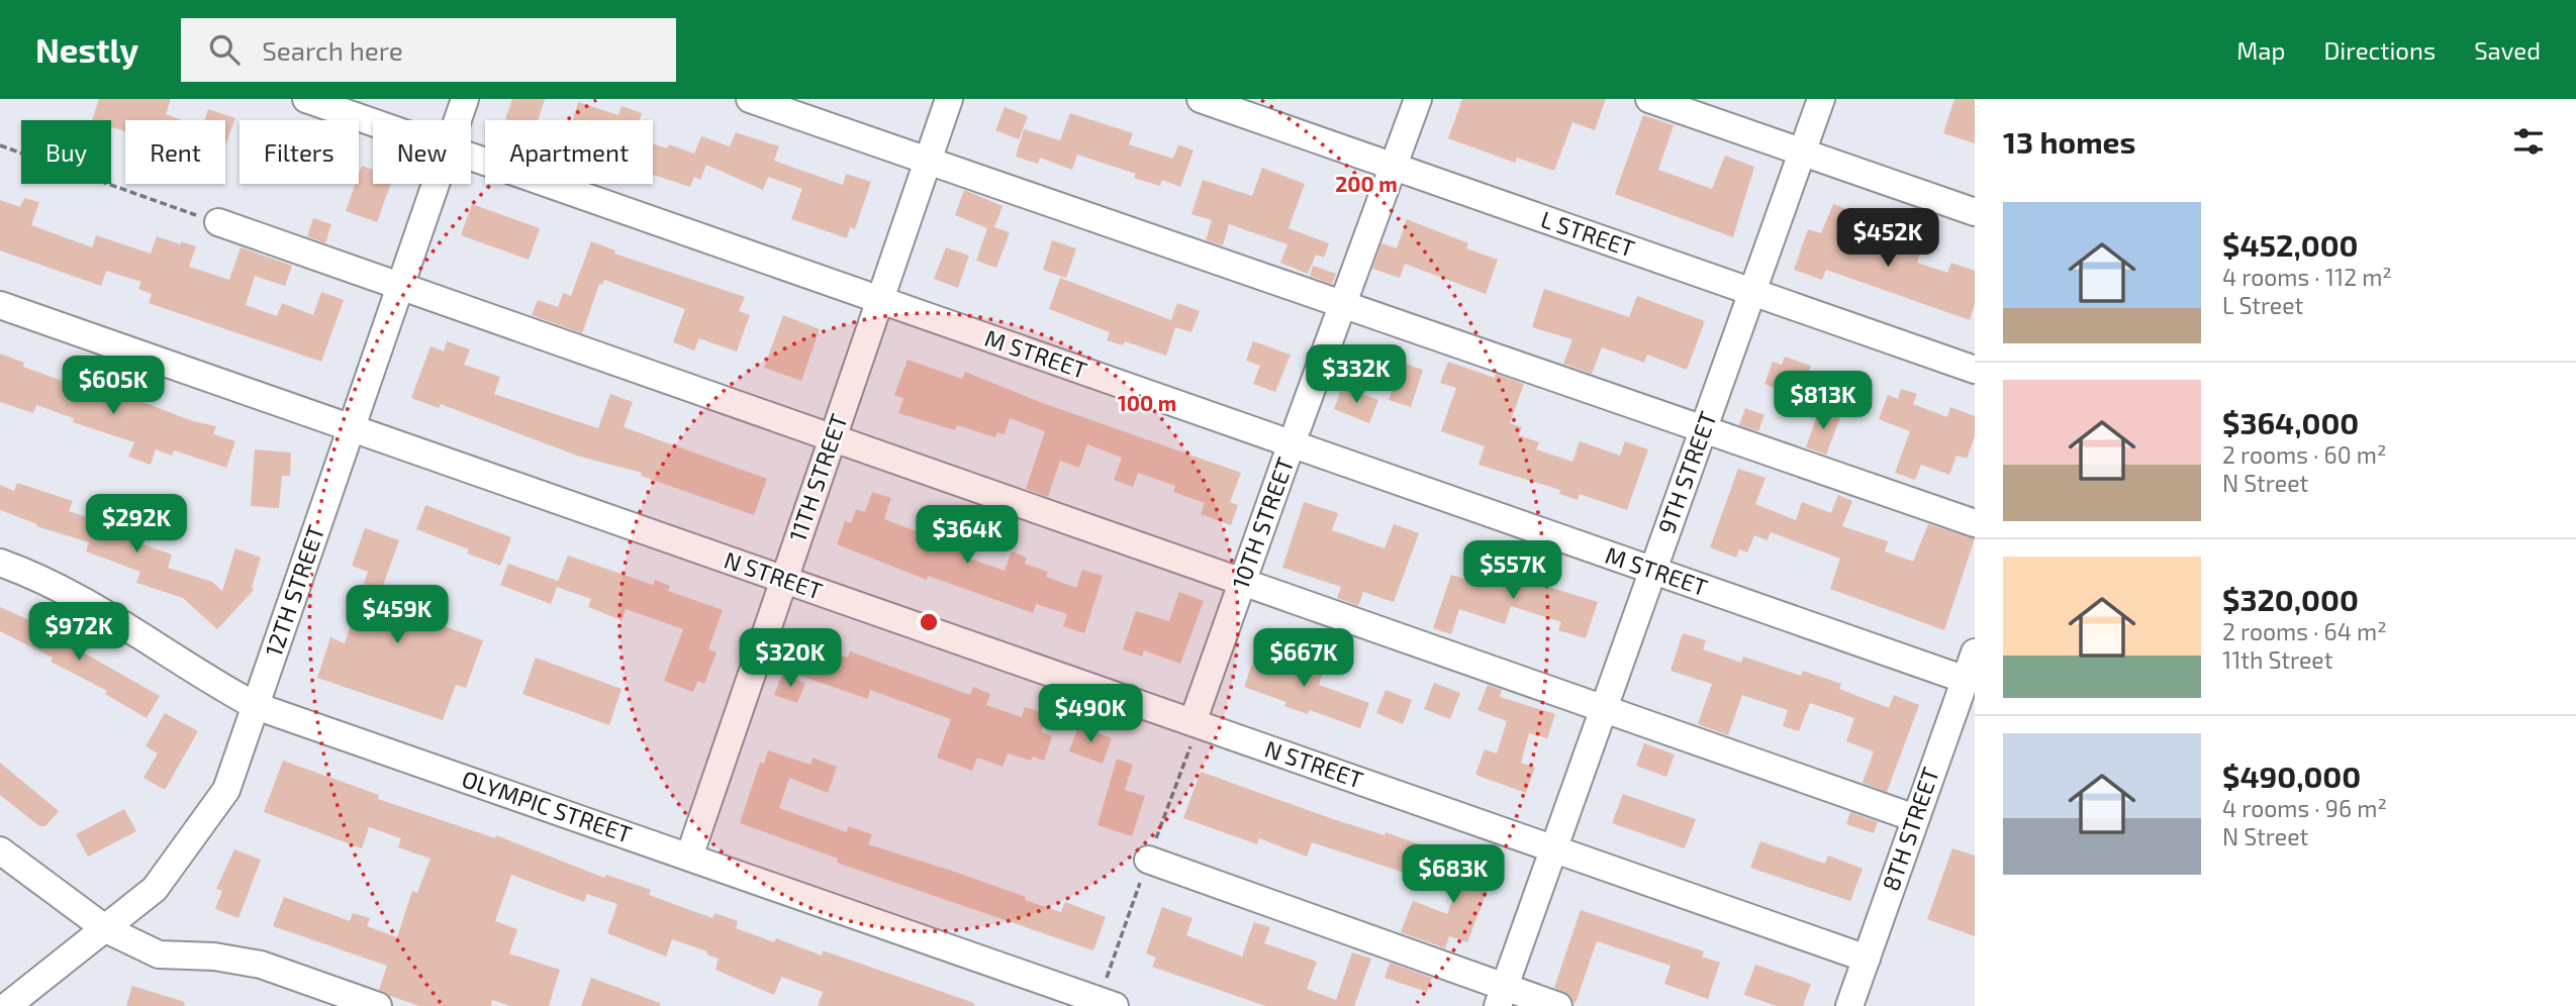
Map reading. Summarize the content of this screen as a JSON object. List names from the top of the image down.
{
  "streets": {
    "street": [
      "L STREET",
      "M STREET",
      "9TH STREET",
      "11TH STREET",
      "10TH STREET",
      "N STREET",
      "12TH STREET",
      "OLYMPIC STREET",
      "8TH STREET"
    ]
  },
  "crossings": [
    ["L STREET", "9TH STREET"],
    ["L STREET", "10TH STREET"],
    ["M STREET", "9TH STREET"],
    ["M STREET", "11TH STREET"],
    ["M STREET", "10TH STREET"],
    ["M STREET", "8TH STREET"],
    ["9TH STREET", "N STREET"],
    ["11TH STREET", "N STREET"],
    ["11TH STREET", "OLYMPIC STREET"],
    ["10TH STREET", "N STREET"],
    ["N STREET", "12TH STREET"],
    ["N STREET", "8TH STREET"],
    ["12TH STREET", "OLYMPIC STREET"]
  ],
  "page": {
    "header": "Nestly",
    "search": "Search here",
    "nav": ["Map", "Directions", "Saved"],
    "heading": "13 homes",
    "chip": [
      "Buy",
      "Rent",
      "Filters",
      "New",
      "Apartment"
    ],
    "list": [
      {
        "name": "$452,000",
        "note": "4 rooms · 112 m² · L Street"
      },
      {
        "name": "$364,000",
        "note": "2 rooms · 60 m² · N Street"
      },
      {
        "name": "$320,000",
        "note": "2 rooms · 64 m² · 11th Street"
      },
      {
        "name": "$490,000",
        "note": "4 rooms · 96 m² · N Street"
      }
    ],
    "price": [
      "$452K",
      "$332K",
      "$605K",
      "$813K",
      "$292K",
      "$364K",
      "$557K",
      "$459K",
      "$972K",
      "$320K",
      "$667K",
      "$490K",
      "$683K"
    ]
  },
  "rings": ["200 m", "100 m"]
}
